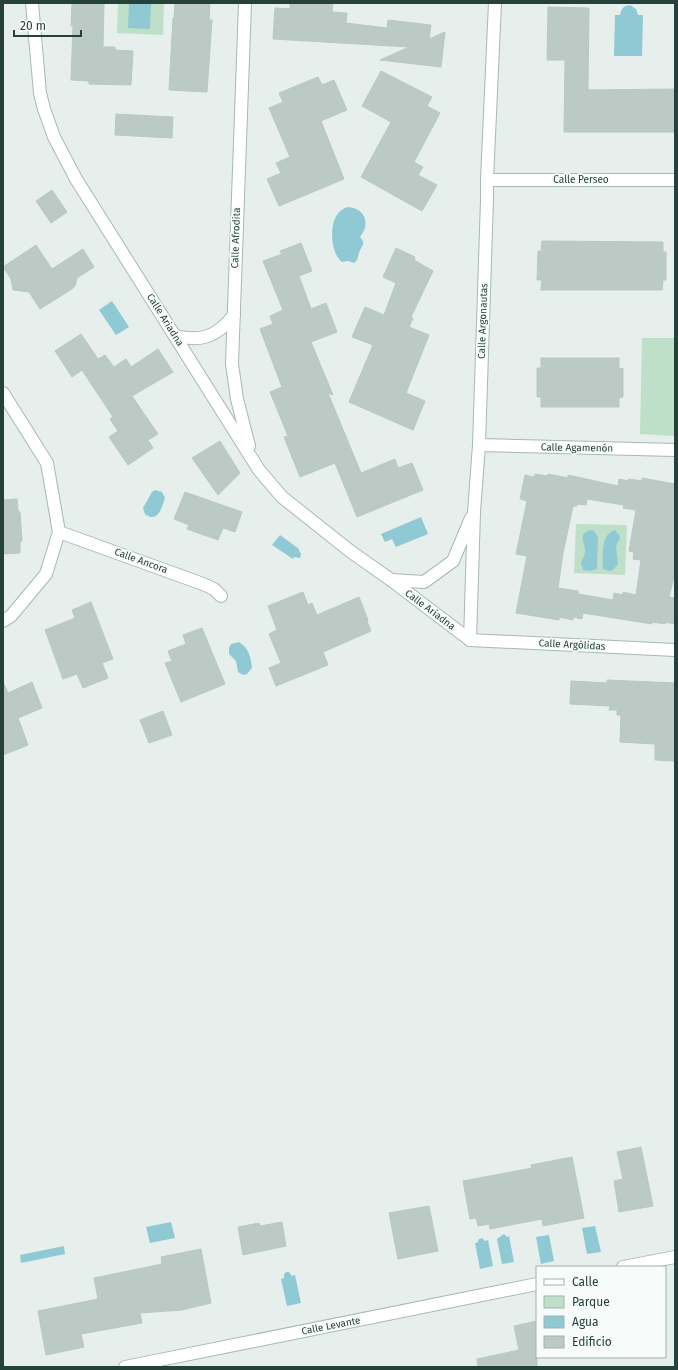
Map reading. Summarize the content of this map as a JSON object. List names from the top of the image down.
{
  "streets": {
    "street": [
      "Calle Perseo",
      "Calle Afrodita",
      "Calle Ariadna",
      "Calle Argonautas",
      "Calle Agamenón",
      "Calle Ancora",
      "Calle Argólidas",
      "Calle Levante"
    ]
  },
  "crossings": [
    ["Calle Perseo", "Calle Argonautas"],
    ["Calle Afrodita", "Calle Ariadna"],
    ["Calle Ariadna", "Calle Argonautas"],
    ["Calle Ariadna", "Calle Argólidas"],
    ["Calle Argonautas", "Calle Agamenón"],
    ["Calle Argonautas", "Calle Argólidas"]
  ],
  "legend": [
    "Calle",
    "Parque",
    "Agua",
    "Edificio"
  ],
  "scale_bar": "20 m"
}
